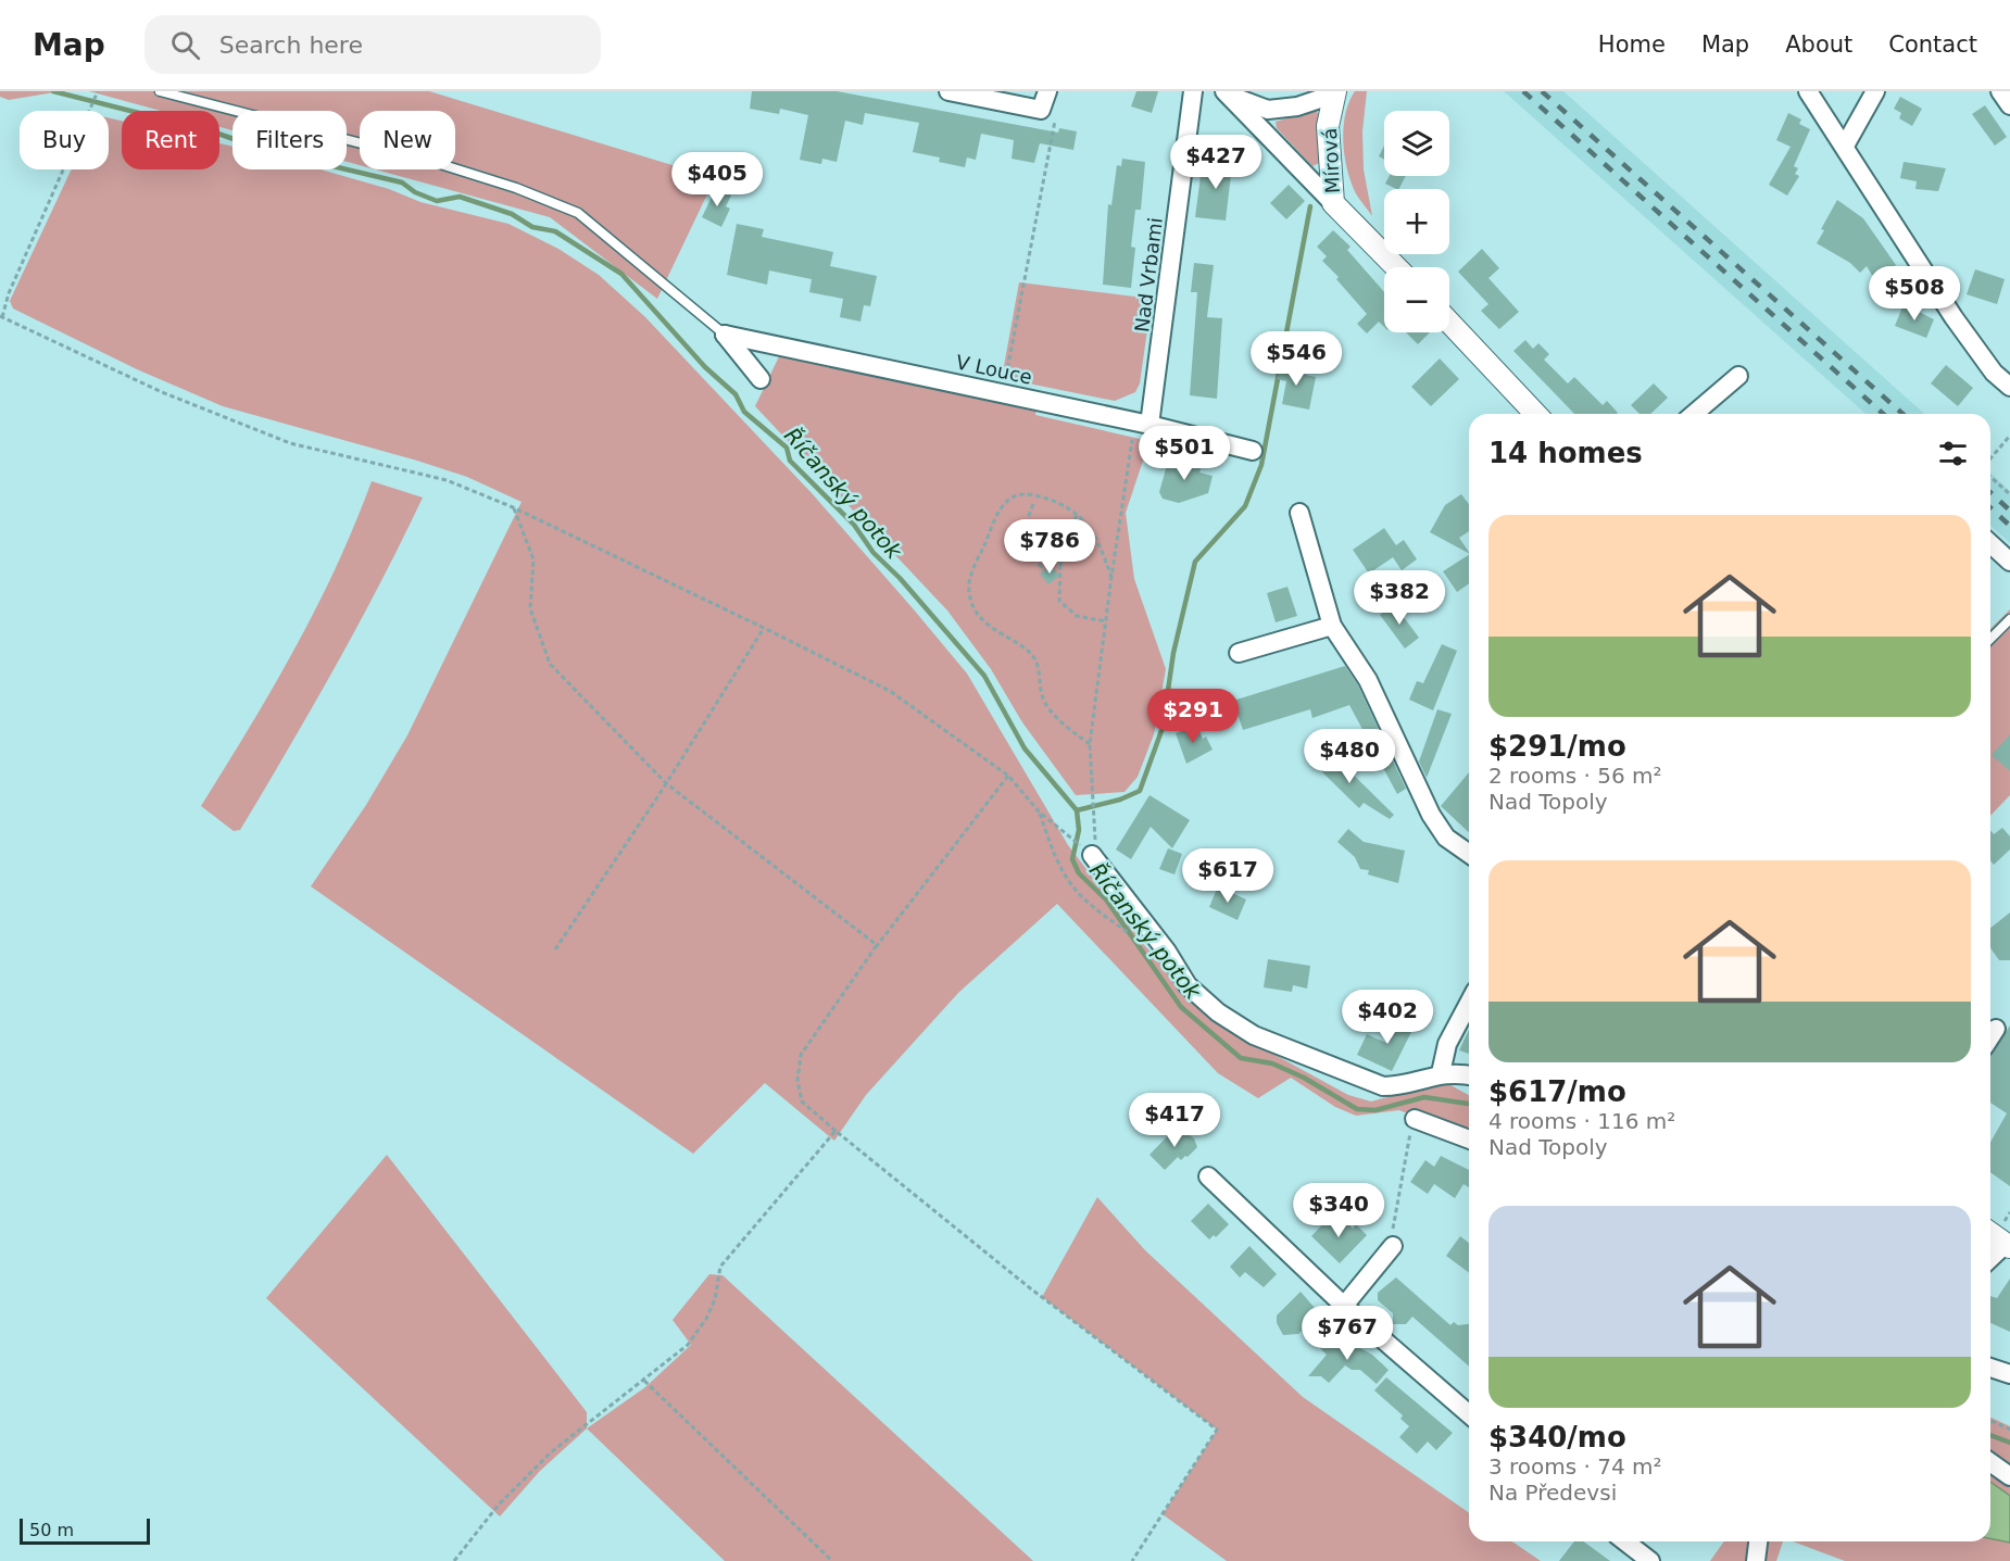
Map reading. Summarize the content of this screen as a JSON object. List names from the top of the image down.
{
  "streets": {
    "street": ["Mírová", "Nad Vrbami", "V Louce"]
  },
  "crossings": [
    ["Nad Vrbami", "V Louce"]
  ],
  "water": ["Říčanský potok"],
  "scale_bar": "50 m",
  "page": {
    "header": "Map",
    "search": "Search here",
    "nav": [
      "Home",
      "Map",
      "About",
      "Contact"
    ],
    "map_buttons": ["+", "−"],
    "chip": [
      "Buy",
      "Rent",
      "Filters",
      "New"
    ],
    "price": [
      "$427",
      "$405",
      "$508",
      "$546",
      "$501",
      "$786",
      "$382",
      "$291",
      "$480",
      "$617",
      "$402",
      "$417",
      "$340",
      "$767"
    ],
    "heading": "14 homes",
    "list": [
      {
        "name": "$291/mo",
        "note": "2 rooms · 56 m² · Nad Topoly"
      },
      {
        "name": "$617/mo",
        "note": "4 rooms · 116 m² · Nad Topoly"
      },
      {
        "name": "$340/mo",
        "note": "3 rooms · 74 m² · Na Předevsi"
      }
    ],
    "scale": "50 m"
  }
}
